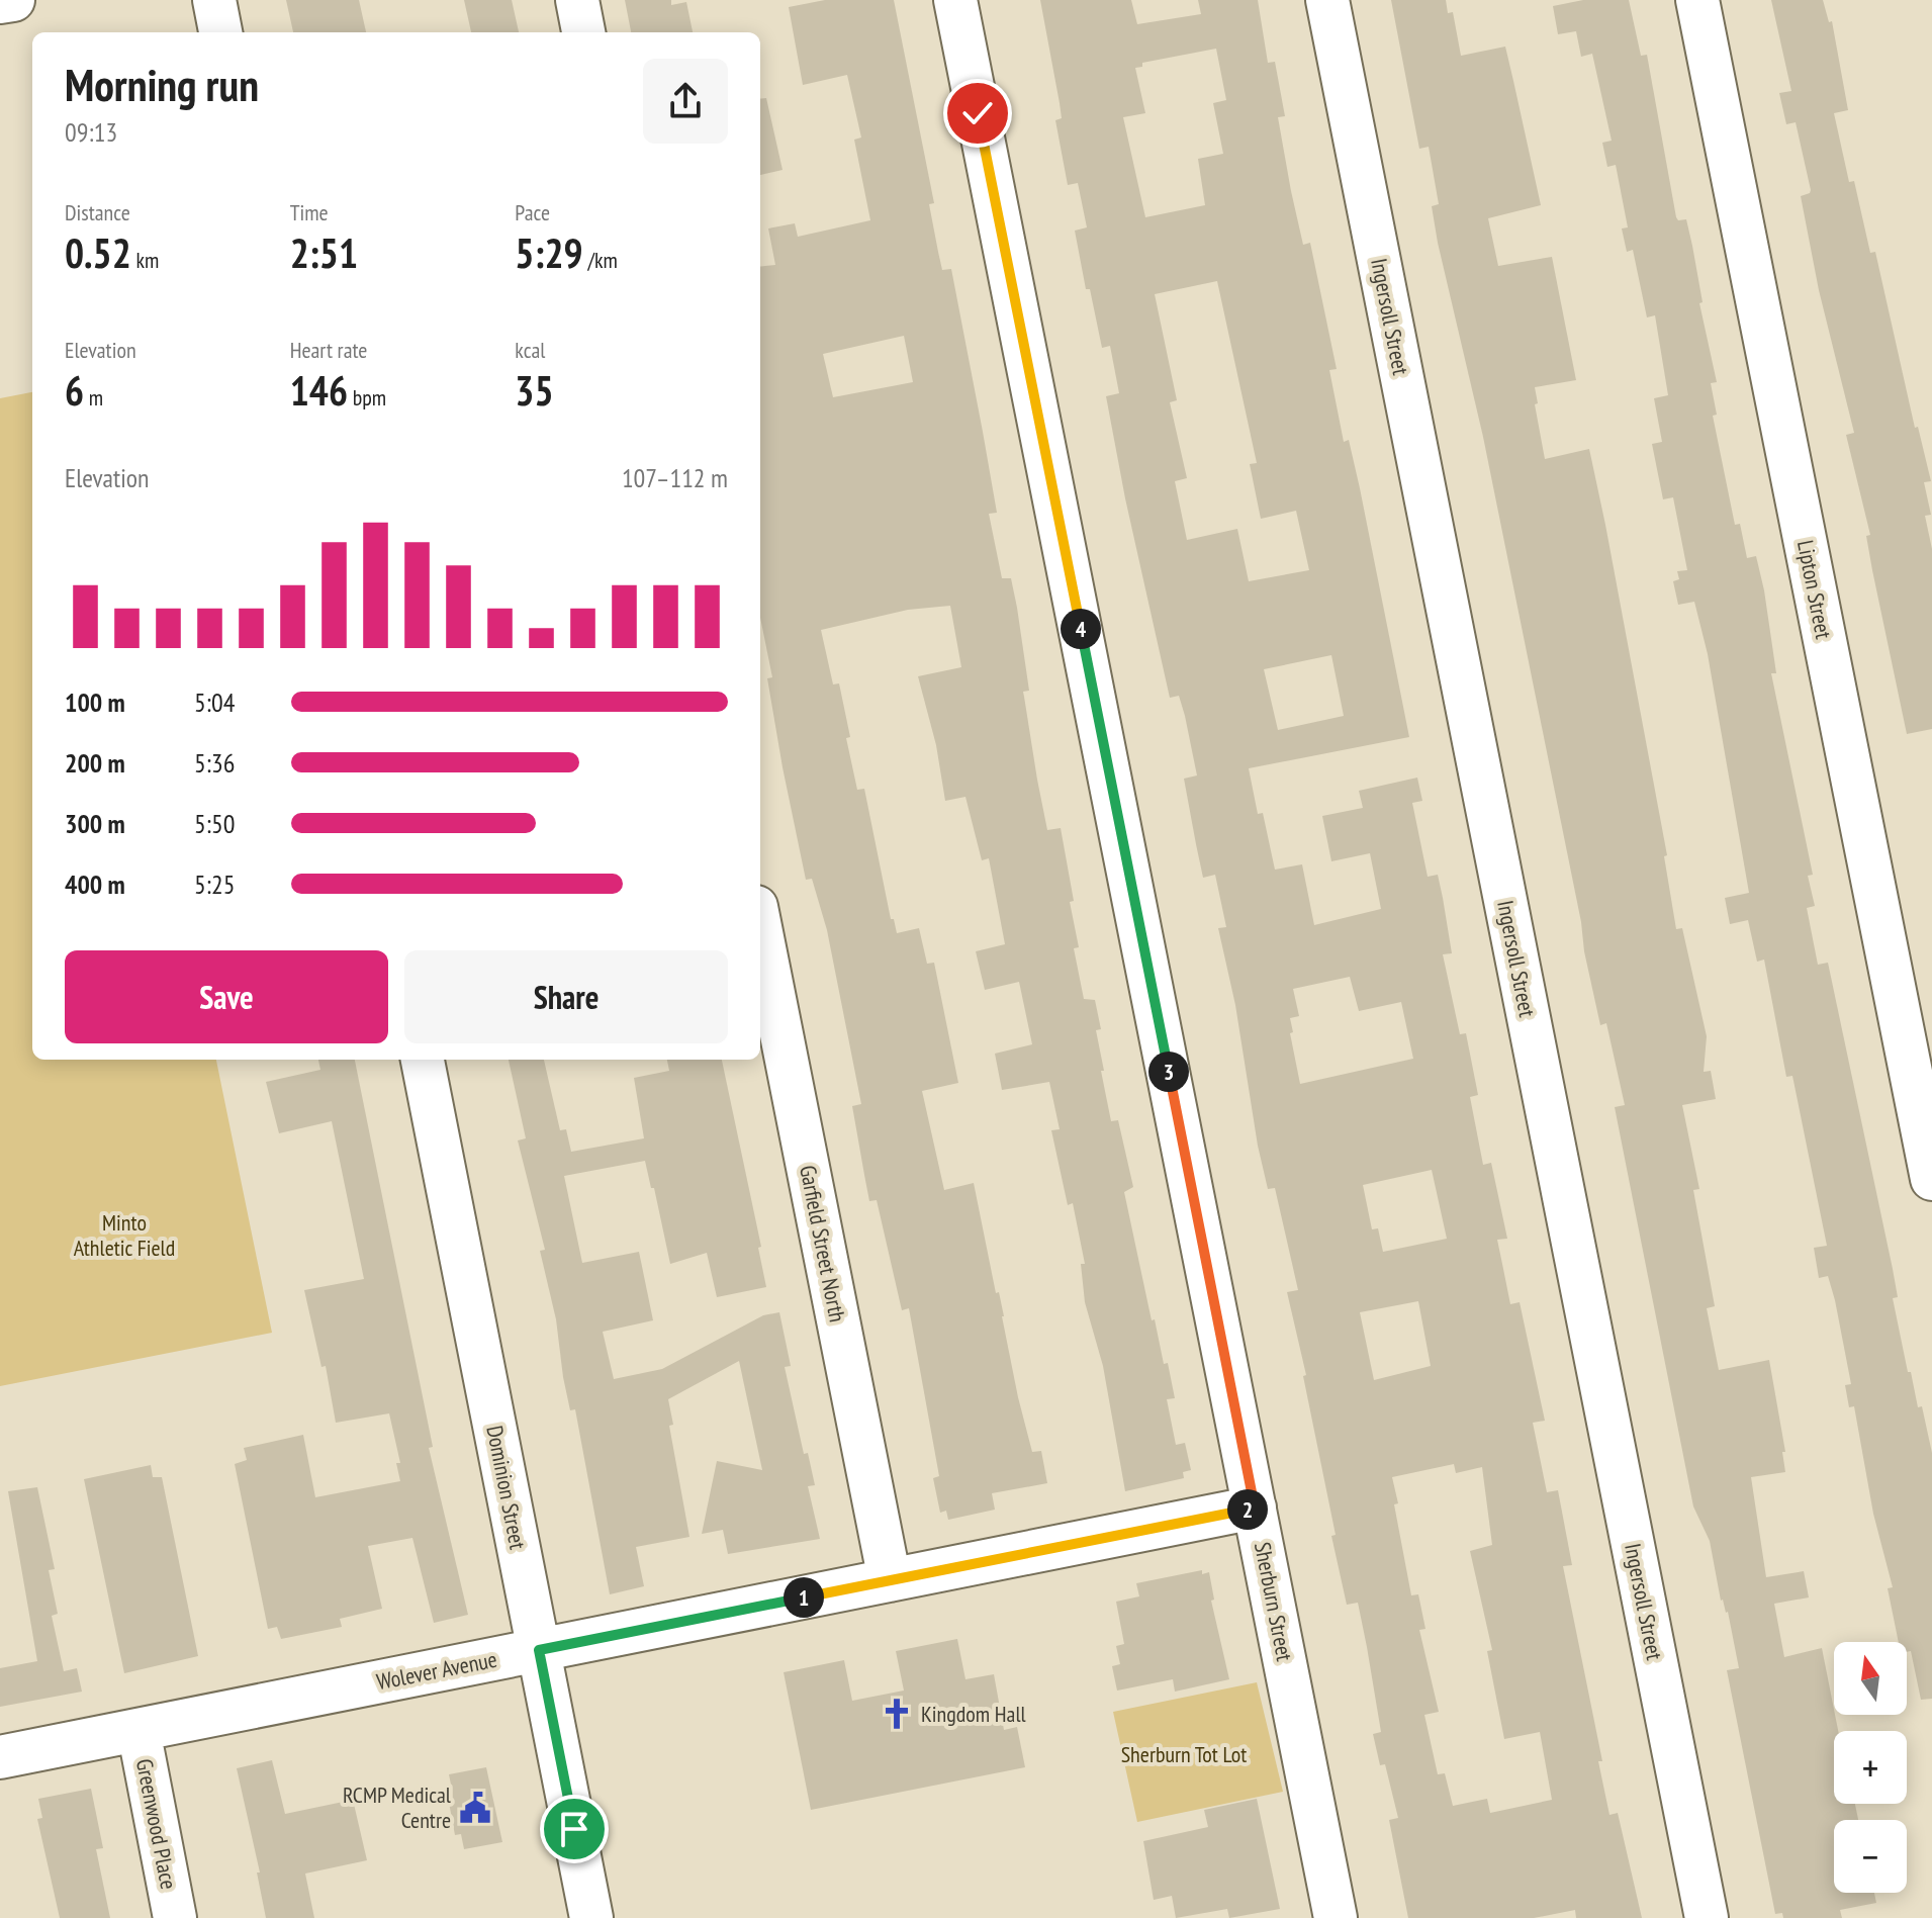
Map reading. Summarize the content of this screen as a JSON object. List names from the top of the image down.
{
  "streets": {
    "street": [
      "Ingersoll Street",
      "Lipton Street",
      "Garfield Street North",
      "Dominion Street",
      "Sherburn Street",
      "Wolever Avenue",
      "Greenwood Place"
    ]
  },
  "crossings": [
    ["Garfield Street North", "Wolever Avenue"],
    ["Dominion Street", "Wolever Avenue"],
    ["Sherburn Street", "Wolever Avenue"],
    ["Wolever Avenue", "Greenwood Place"]
  ],
  "parks": ["Minto Athletic Field", "Sherburn Tot Lot"],
  "places": {
    "church": ["Kingdom Hall"],
    "public building": ["RCMP Medical Centre"]
  },
  "north": "top",
  "page": {
    "heading": ["Morning run", "09:13"],
    "stats": [
      ["Distance", "0.52 km"],
      ["Time", "2:51"],
      ["Pace", "5:29 /km"],
      ["Elevation", "6 m"],
      ["Heart rate", "146 bpm"],
      ["kcal", "35"]
    ],
    "chart": ["Elevation", "107–112 m"],
    "pins": [
      "4",
      "3",
      "2",
      "1"
    ],
    "list": [
      {
        "name": "100 m",
        "note": "5:04"
      },
      {
        "name": "200 m",
        "note": "5:36"
      },
      {
        "name": "300 m",
        "note": "5:50"
      },
      {
        "name": "400 m",
        "note": "5:25"
      }
    ],
    "buttons": ["Save", "Share"],
    "map_buttons": ["+", "−"]
  }
}
